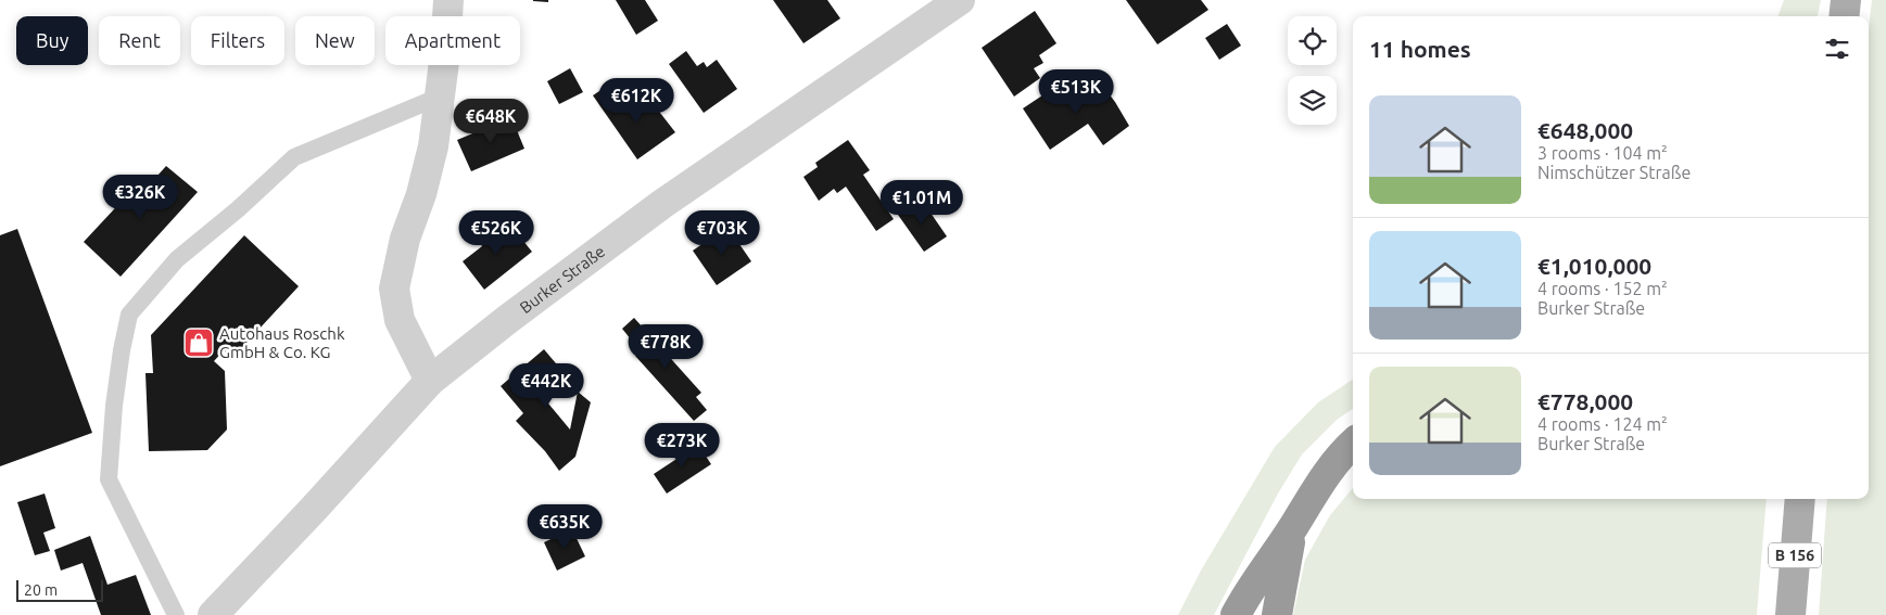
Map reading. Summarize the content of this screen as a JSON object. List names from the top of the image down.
{
  "streets": {
    "main road": ["B 156"],
    "street": ["Burker Straße"]
  },
  "places": {
    "shop": ["Autohaus Roschk GmbH & Co. KG"]
  },
  "scale_bar": "20 m",
  "page": {
    "chip": [
      "Buy",
      "Rent",
      "Filters",
      "New",
      "Apartment"
    ],
    "heading": "11 homes",
    "price": [
      "€513K",
      "€612K",
      "€648K",
      "€326K",
      "€1.01M",
      "€526K",
      "€703K",
      "€778K",
      "€442K",
      "€273K",
      "€635K"
    ],
    "list": [
      {
        "name": "€648,000",
        "note": "3 rooms · 104 m² · Nimschützer Straße"
      },
      {
        "name": "€1,010,000",
        "note": "4 rooms · 152 m² · Burker Straße"
      },
      {
        "name": "€778,000",
        "note": "4 rooms · 124 m² · Burker Straße"
      }
    ],
    "scale": "20 m"
  }
}
